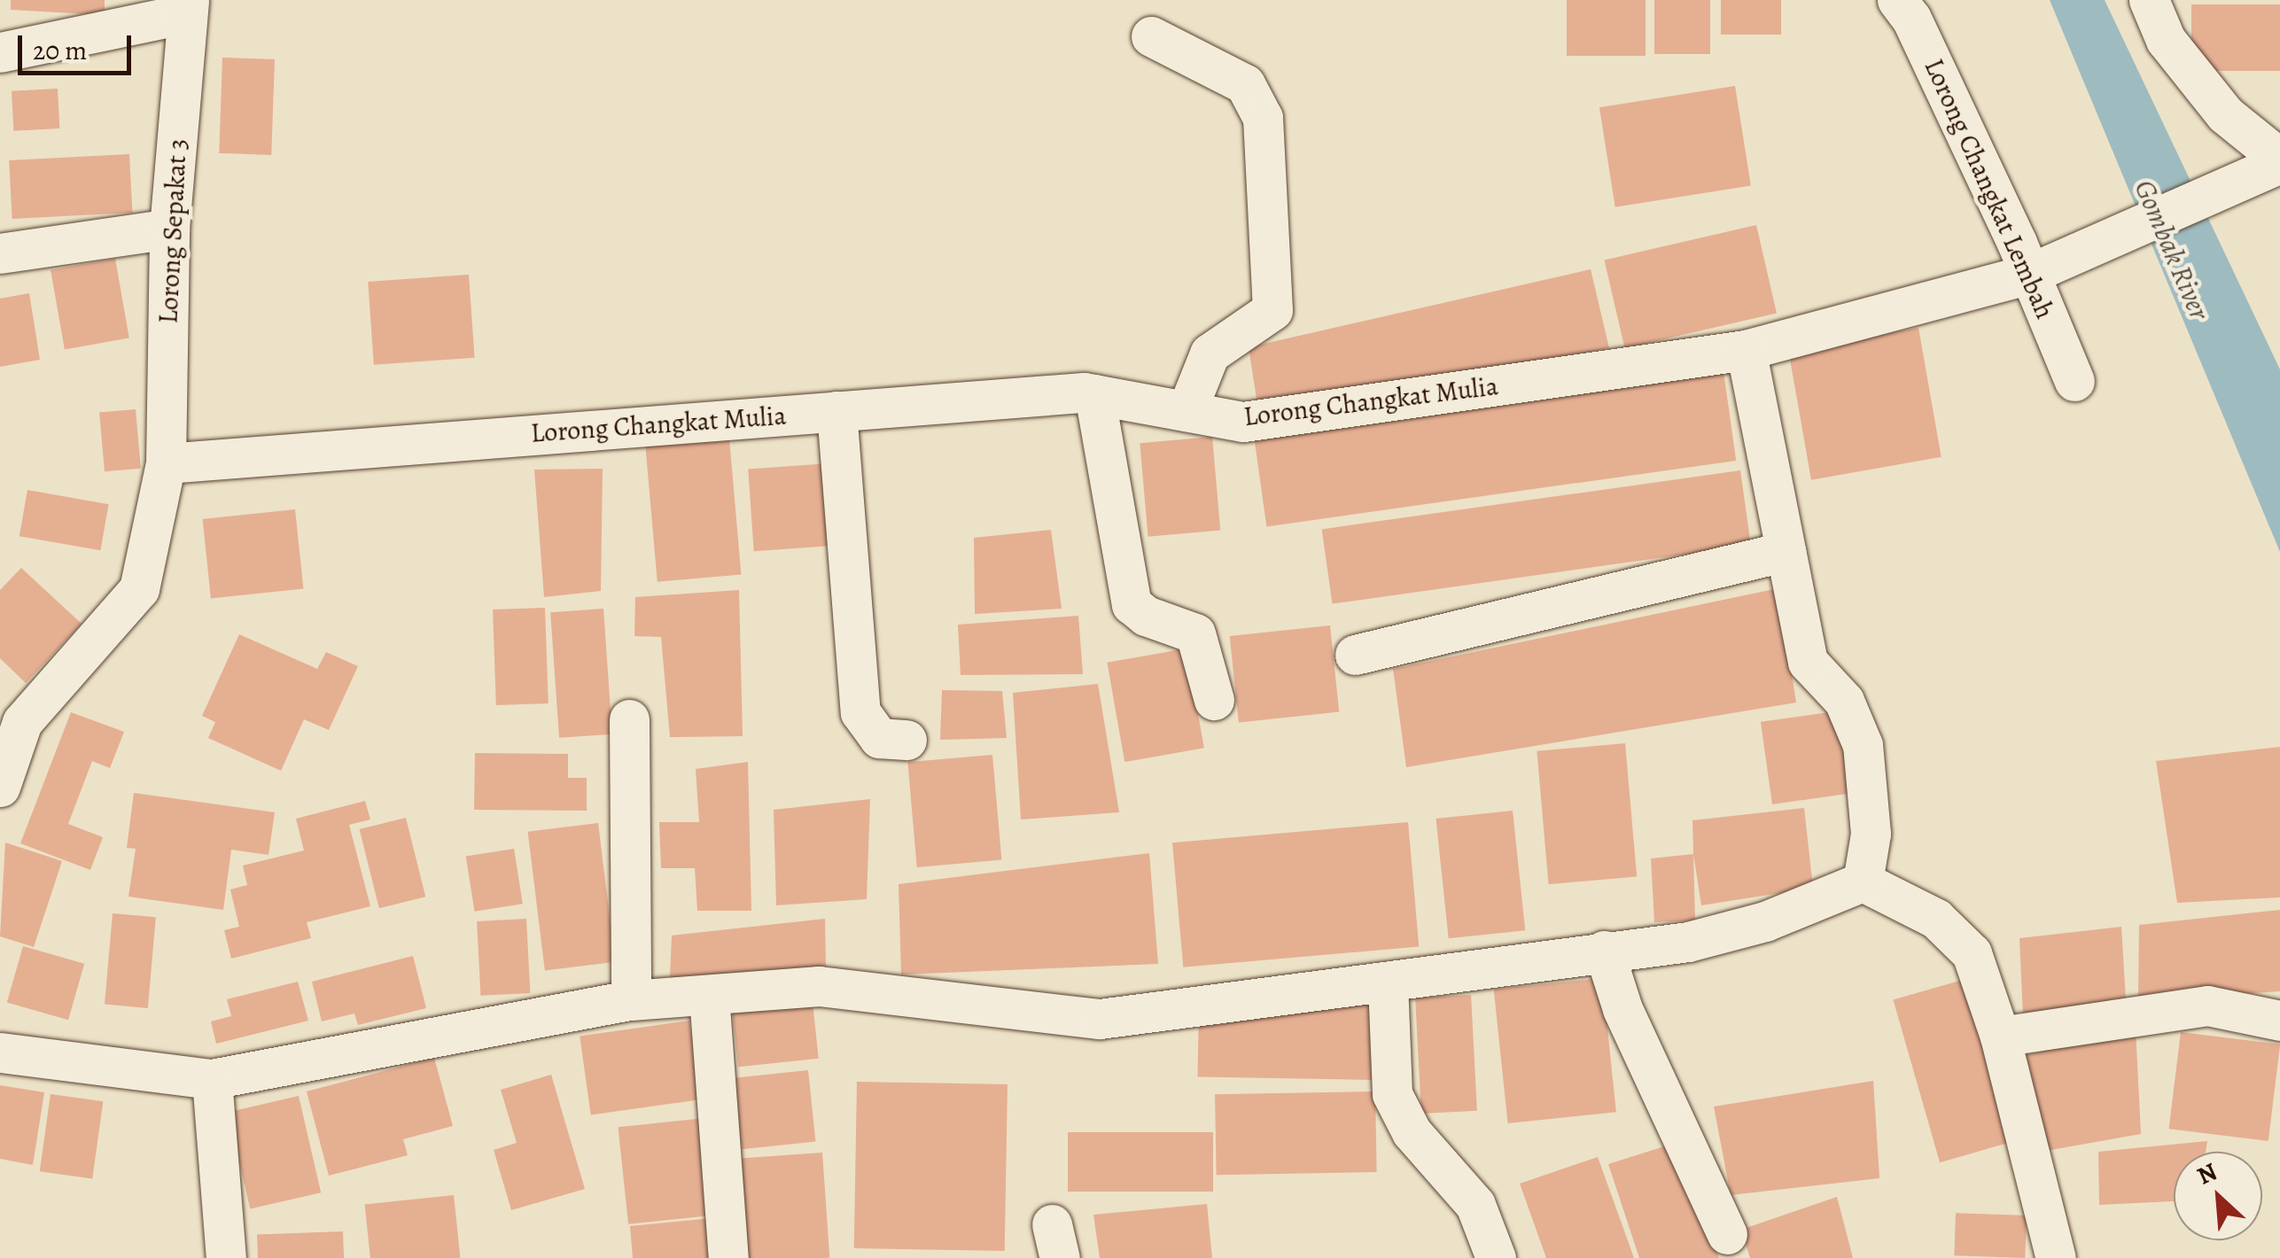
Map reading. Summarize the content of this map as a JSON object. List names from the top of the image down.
{
  "streets": {
    "street": ["Lorong Changkat Lembah", "Lorong Sepakat 3", "Lorong Changkat Mulia"]
  },
  "crossings": [
    ["Lorong Changkat Lembah", "Lorong Changkat Mulia"],
    ["Lorong Sepakat 3", "Lorong Changkat Mulia"]
  ],
  "water": ["Gombak River"],
  "scale_bar": "20 m",
  "north": "top left"
}
